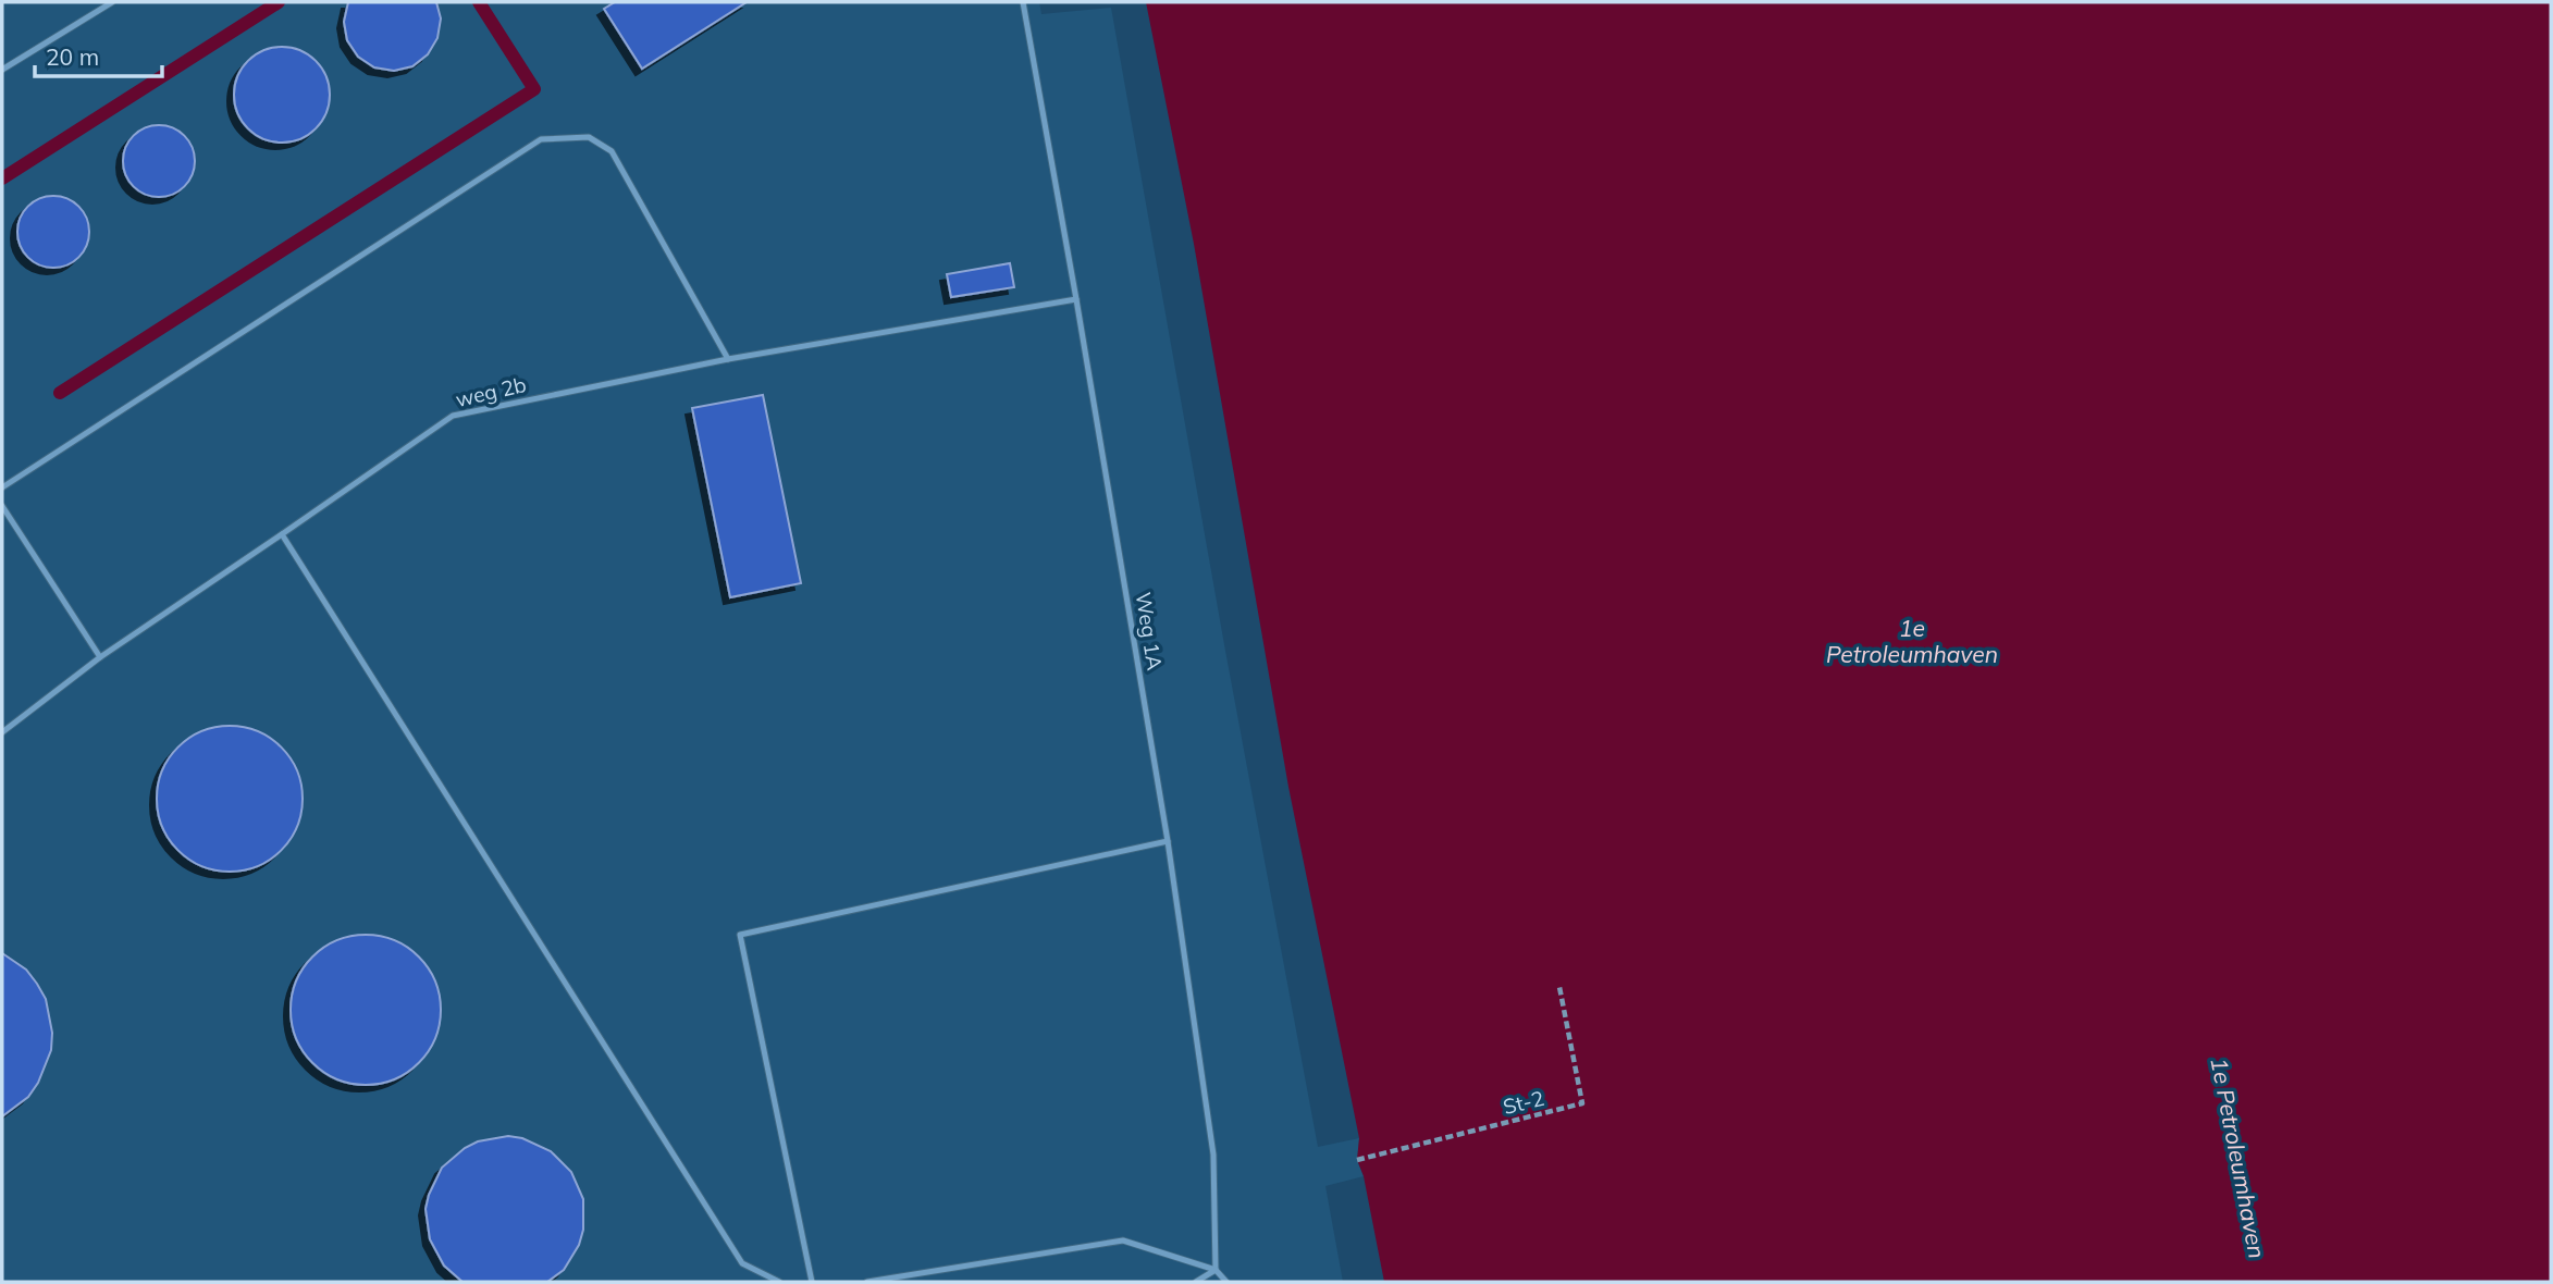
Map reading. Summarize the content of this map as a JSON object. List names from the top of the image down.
{
  "streets": {
    "lane": ["weg 2b", "Weg 1A"],
    "path": ["St-2"]
  },
  "crossings": [
    ["weg 2b", "Weg 1A"]
  ],
  "water": ["1e Petroleumhaven"],
  "scale_bar": "20 m"
}
